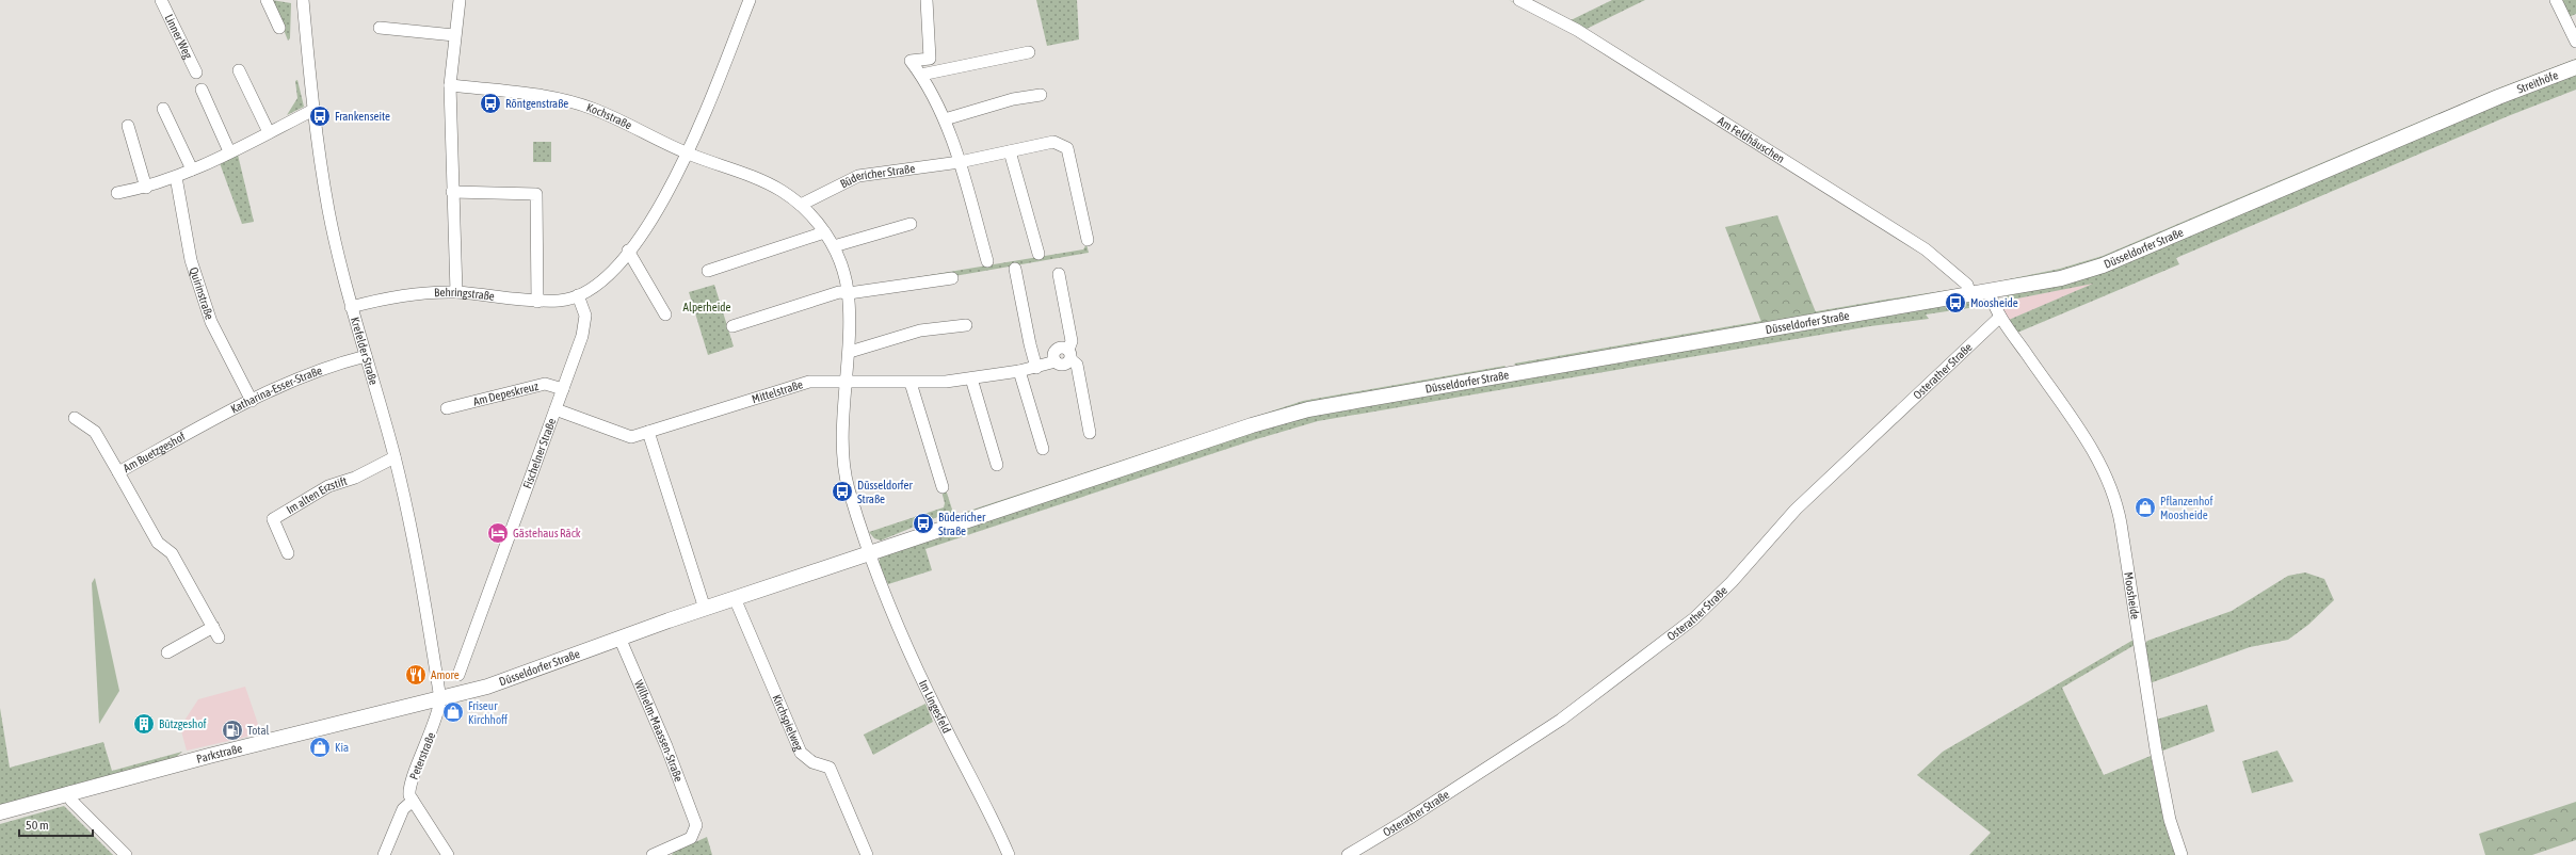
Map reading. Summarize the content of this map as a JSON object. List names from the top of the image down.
{
  "streets": {
    "main road": ["Streithöfe", "Düsseldorfer Straße", "Parkstraße"],
    "street": [
      "Linner Weg",
      "Kochstraße",
      "Am Feldhäuschen",
      "Büdericher Straße",
      "Quirinstraße",
      "Behringstraße",
      "Krefelder Straße",
      "Osterather Straße",
      "Katharina-Esser-Straße",
      "Mittelstraße",
      "Am Depeskreuz",
      "Am Buetzgeshof",
      "Fischelner Straße",
      "Im alten Erzstift",
      "Moosheide",
      "Im Lingesfeld",
      "Kirchspielweg",
      "Wilhelm-Maassen-Straße",
      "Peterstraße"
    ]
  },
  "crossings": [
    ["Streithöfe", "Düsseldorfer Straße"],
    ["Am Feldhäuschen", "Düsseldorfer Straße"],
    ["Düsseldorfer Straße", "Krefelder Straße"],
    ["Düsseldorfer Straße", "Moosheide"],
    ["Düsseldorfer Straße", "Im Lingesfeld"],
    ["Düsseldorfer Straße", "Kirchspielweg"],
    ["Düsseldorfer Straße", "Wilhelm-Maassen-Straße"],
    ["Düsseldorfer Straße", "Parkstraße"],
    ["Düsseldorfer Straße", "Peterstraße"],
    ["Quirinstraße", "Katharina-Esser-Straße"],
    ["Behringstraße", "Krefelder Straße"],
    ["Behringstraße", "Fischelner Straße"],
    ["Krefelder Straße", "Katharina-Esser-Straße"],
    ["Krefelder Straße", "Im alten Erzstift"],
    ["Krefelder Straße", "Parkstraße"],
    ["Krefelder Straße", "Peterstraße"],
    ["Osterather Straße", "Moosheide"],
    ["Katharina-Esser-Straße", "Am Buetzgeshof"],
    ["Mittelstraße", "Fischelner Straße"],
    ["Am Depeskreuz", "Fischelner Straße"],
    ["Parkstraße", "Peterstraße"]
  ],
  "parks": ["Alperheide"],
  "places": {
    "bus stop": [
      "Röntgenstraße",
      "Frankenseite",
      "Moosheide",
      "Düsseldorfer Straße",
      "Büdericher Straße"
    ],
    "shop": ["Pflanzenhof Moosheide", "Friseur Kirchhoff", "Kia"],
    "hotel": ["Gästehaus Räck"],
    "restaurant": ["Amore"],
    "building": ["Bützgeshof"],
    "fuel station": ["Total"]
  },
  "scale_bar": "50 m"
}
